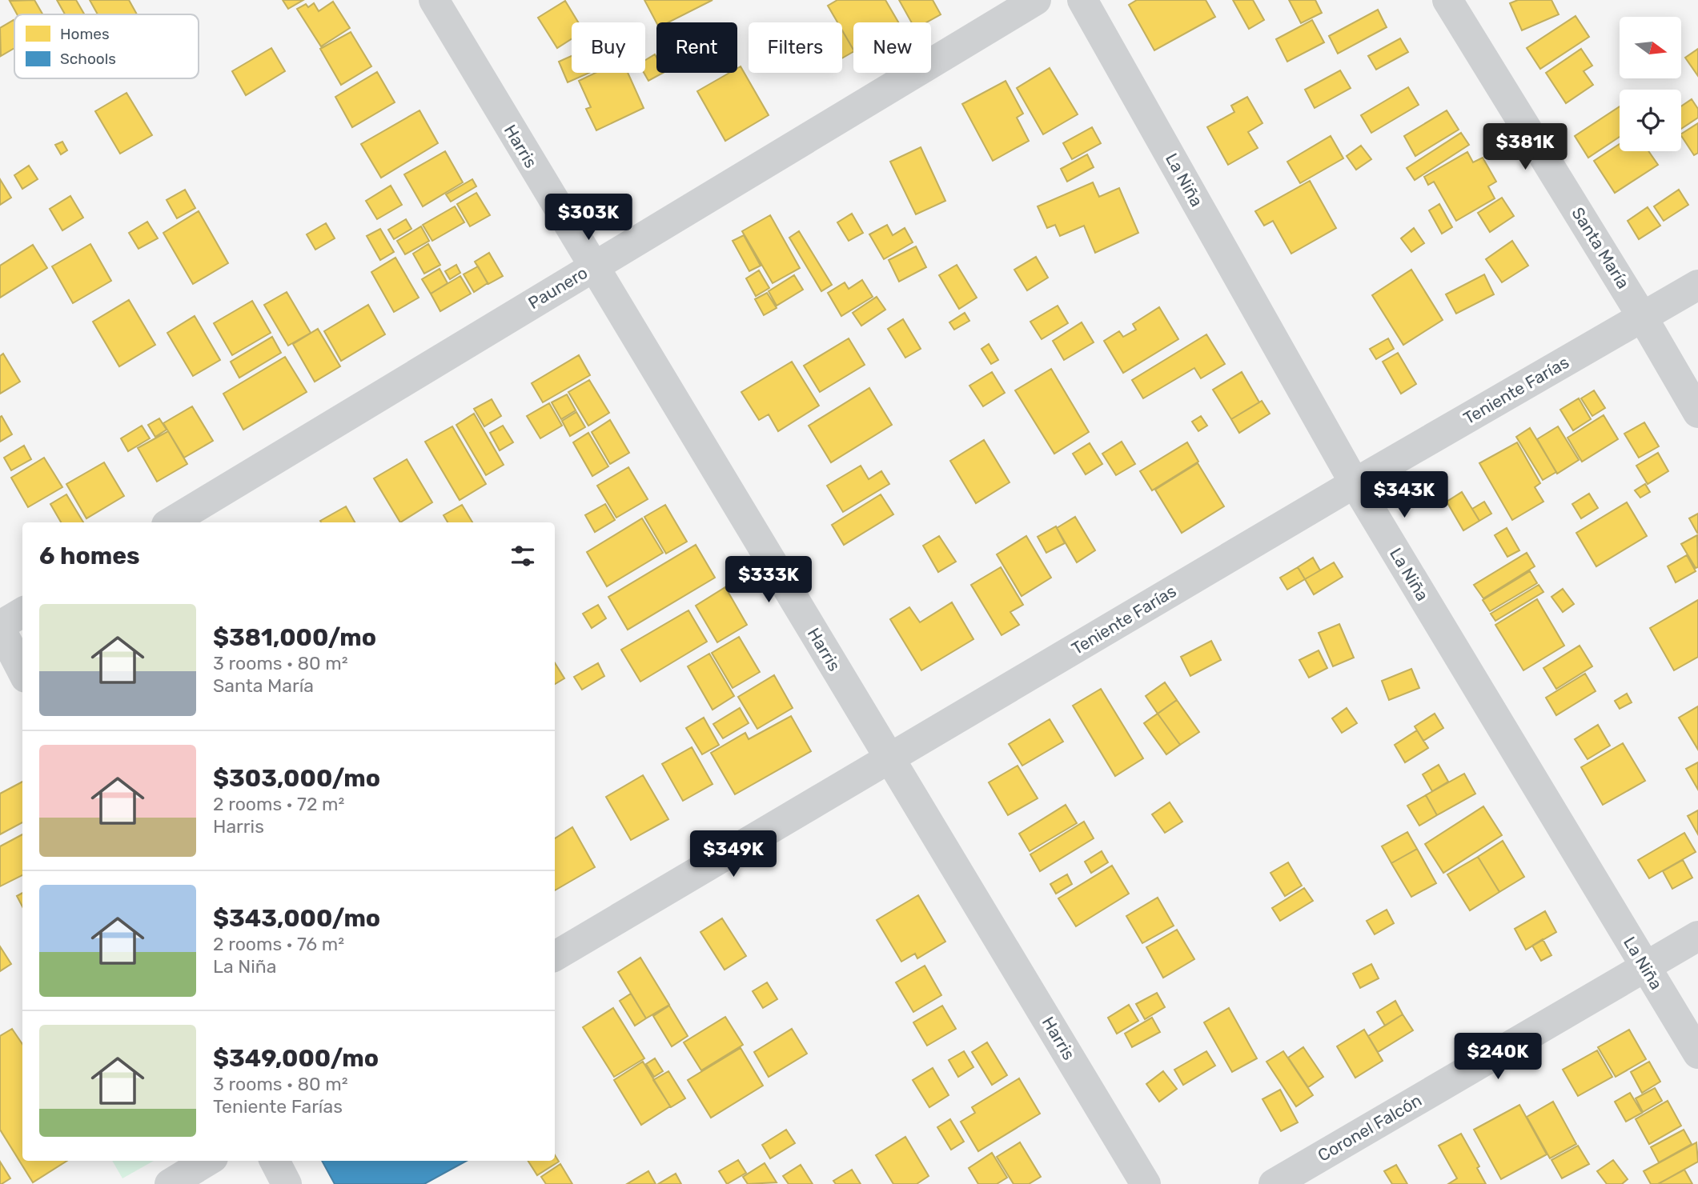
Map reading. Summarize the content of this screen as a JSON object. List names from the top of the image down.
{
  "streets": {
    "street": [
      "Harris",
      "La Niña",
      "Santa María",
      "Paunero",
      "Teniente Farías",
      "Coronel Falcón"
    ]
  },
  "crossings": [
    ["Harris", "Paunero"],
    ["Harris", "Teniente Farías"],
    ["La Niña", "Teniente Farías"],
    ["La Niña", "Coronel Falcón"],
    ["Santa María", "Teniente Farías"]
  ],
  "legend": ["Homes", "Schools"],
  "north": "right",
  "page": {
    "chip": [
      "Buy",
      "Rent",
      "Filters",
      "New"
    ],
    "price": [
      "$381K",
      "$303K",
      "$343K",
      "$333K",
      "$349K",
      "$240K"
    ],
    "heading": "6 homes",
    "list": [
      {
        "name": "$381,000/mo",
        "note": "3 rooms · 80 m² · Santa María"
      },
      {
        "name": "$303,000/mo",
        "note": "2 rooms · 72 m² · Harris"
      },
      {
        "name": "$343,000/mo",
        "note": "2 rooms · 76 m² · La Niña"
      },
      {
        "name": "$349,000/mo",
        "note": "3 rooms · 80 m² · Teniente Farías"
      }
    ]
  }
}
